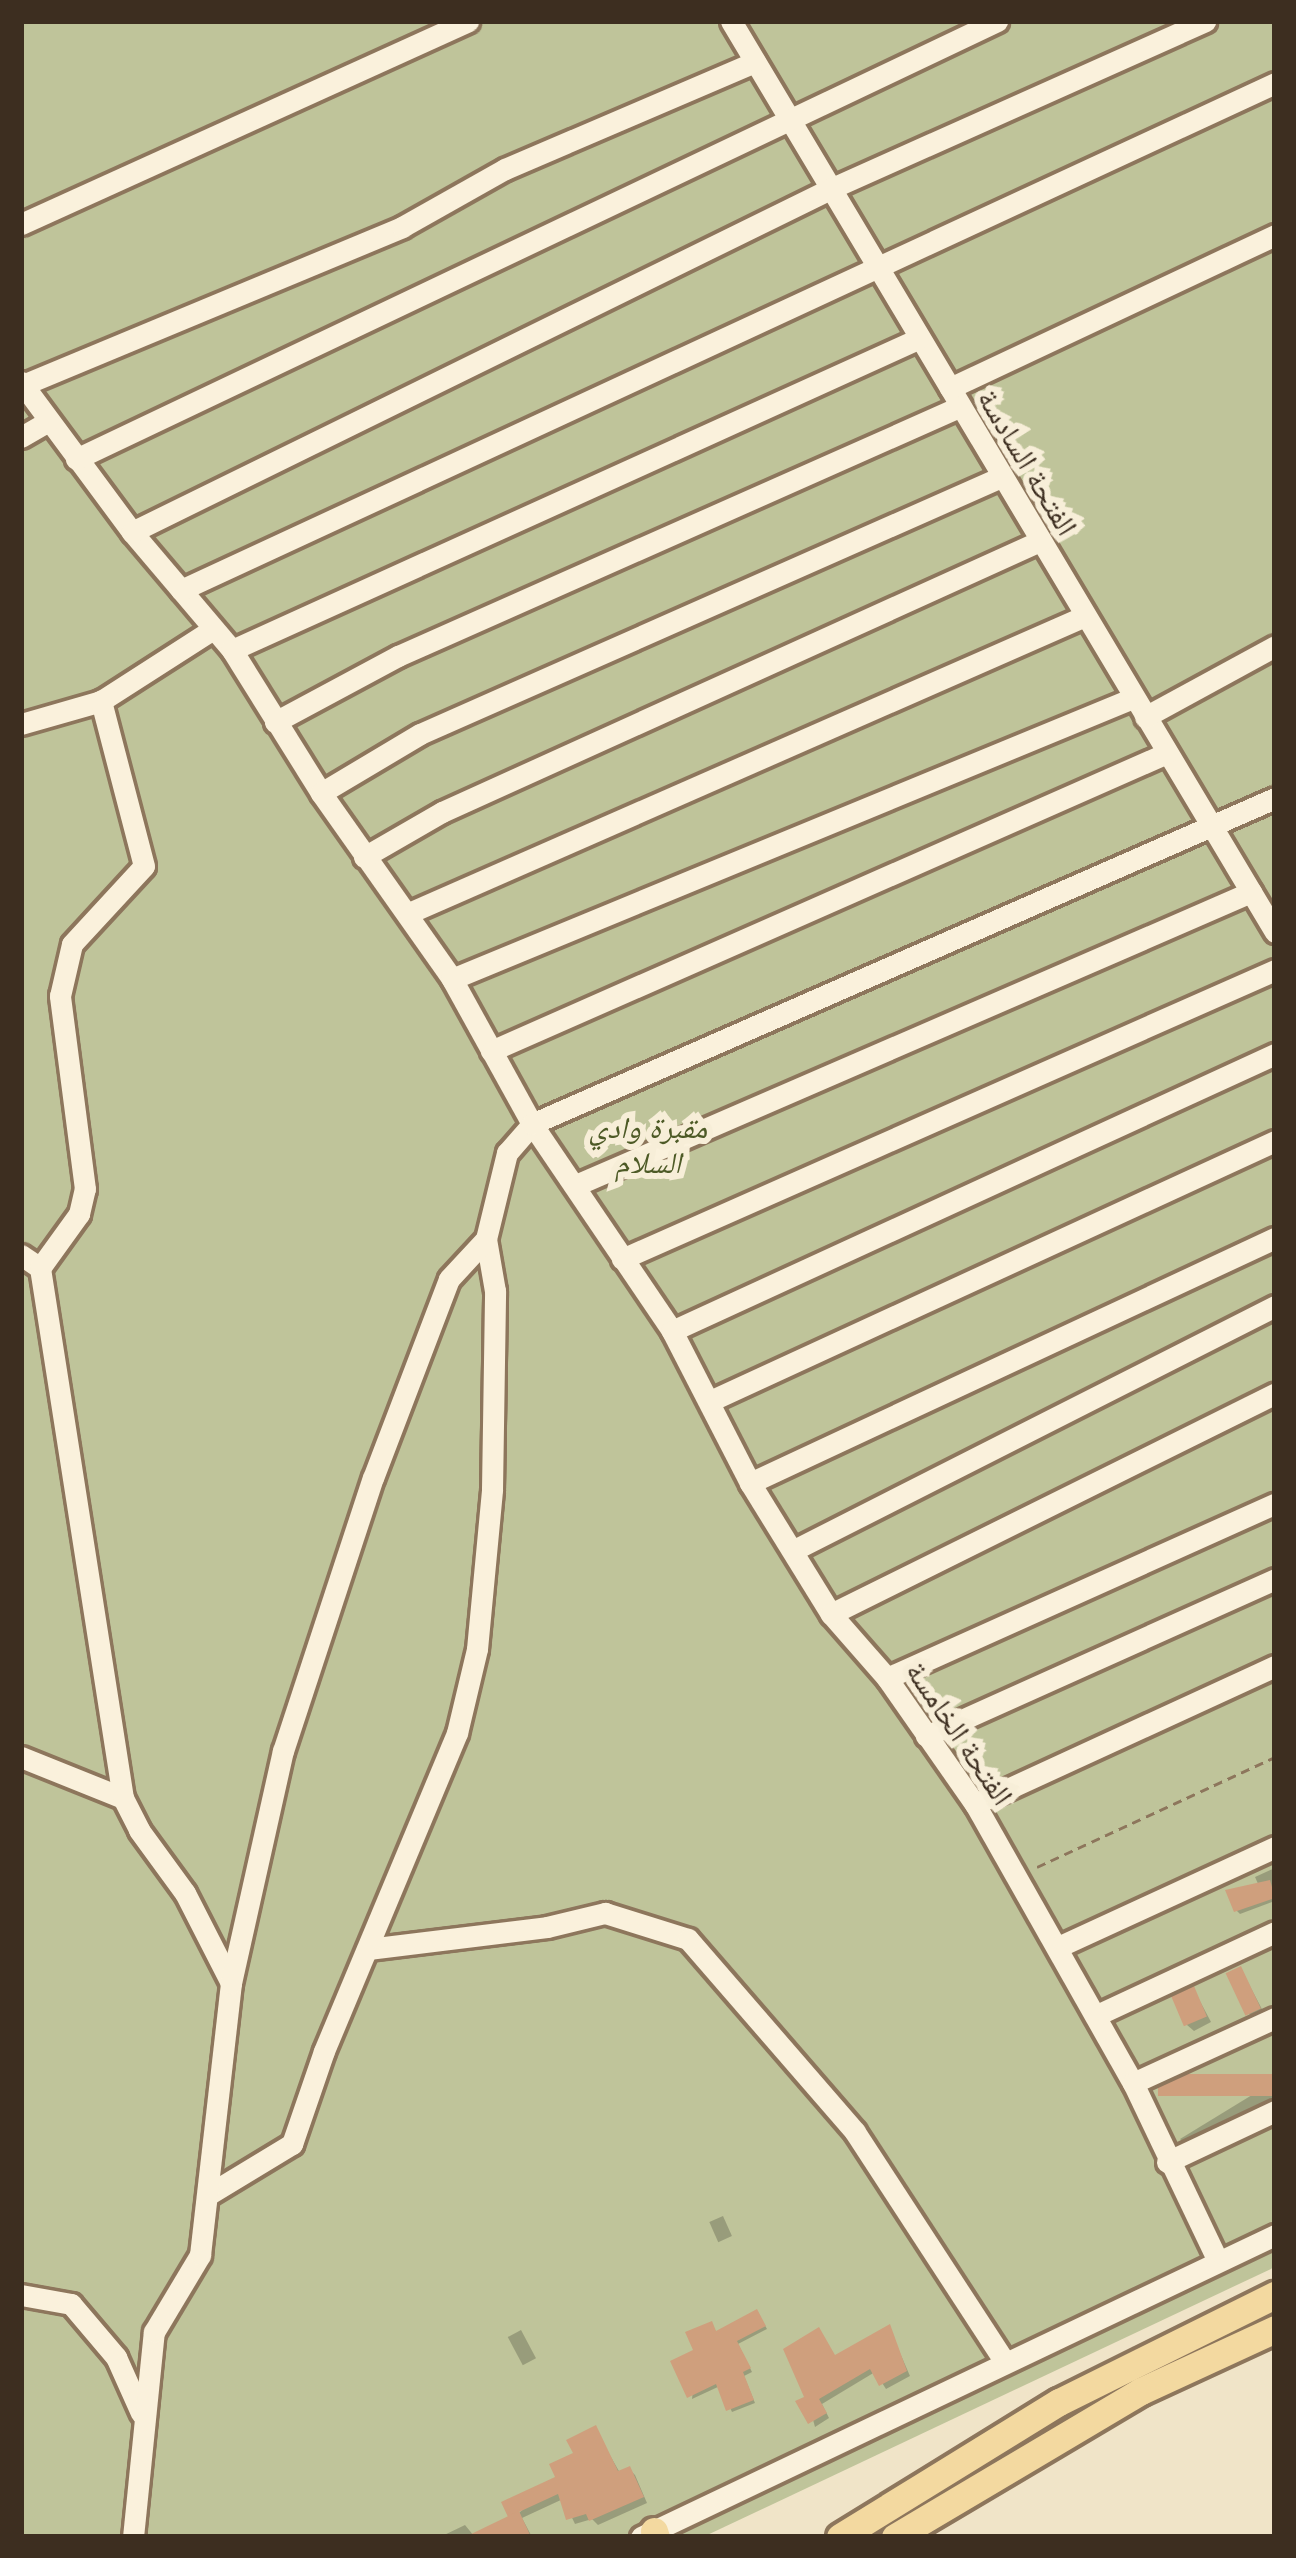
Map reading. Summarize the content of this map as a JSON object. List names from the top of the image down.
{
  "streets": {
    "street": ["الفتحة السادسة", "الفتحة الخامسة"]
  },
  "parks": ["مقبرة وادي السلام"]
}
